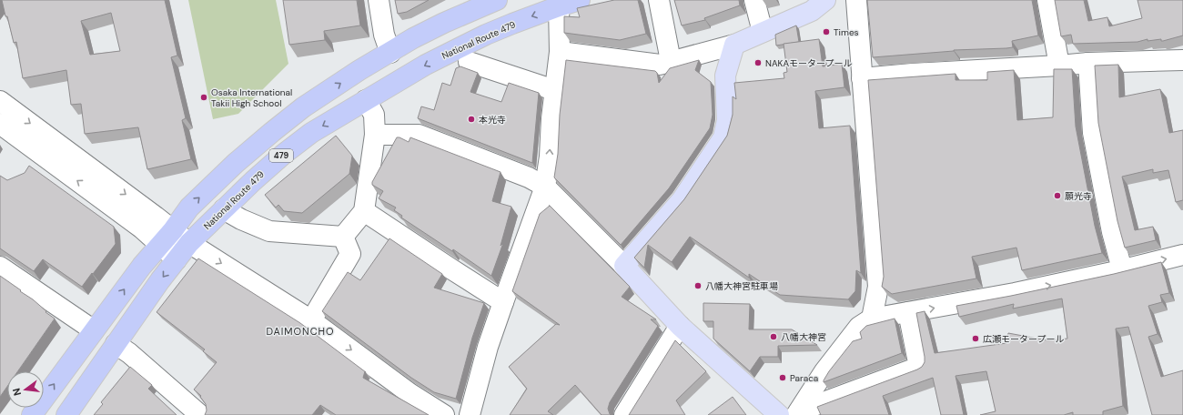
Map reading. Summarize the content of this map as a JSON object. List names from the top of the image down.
{
  "streets": {
    "highway": ["National Route 479", "479"]
  },
  "districts": ["DAIMONCHO"],
  "places": [
    "Times",
    "NAKAモータープール",
    "Osaka International Takii High School",
    "本光寺",
    "願光寺",
    "八幡大神宮駐車場",
    "八幡大神宮",
    "広瀬モータープール",
    "Paraca"
  ],
  "north": "left"
}
